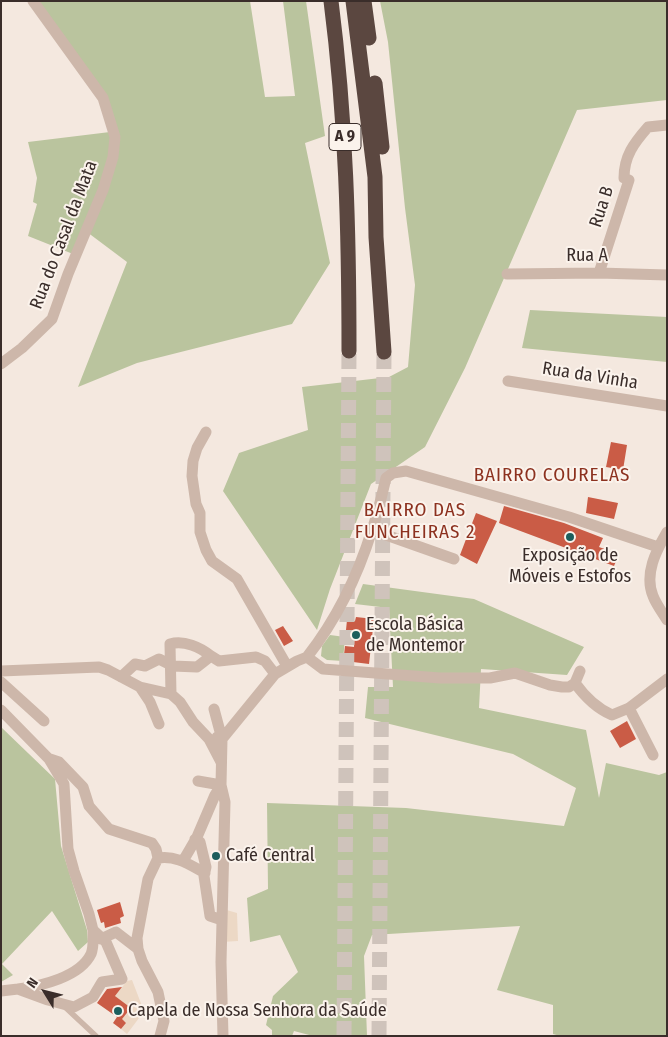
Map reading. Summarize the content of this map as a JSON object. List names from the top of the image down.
{
  "streets": {
    "highway": ["A 9"],
    "street": [
      "Rua B",
      "Rua do Casal da Mata",
      "Rua A",
      "Rua da Vinha"
    ]
  },
  "crossings": [
    ["Rua B", "Rua A"]
  ],
  "districts": ["BAIRRO COURELAS", "BAIRRO DAS FUNCHEIRAS 2"],
  "places": [
    "Exposição de Móveis e Estofos",
    "Escola Básica de Montemor",
    "Café Central",
    "Capela de Nossa Senhora da Saúde"
  ],
  "north": "top left"
}
